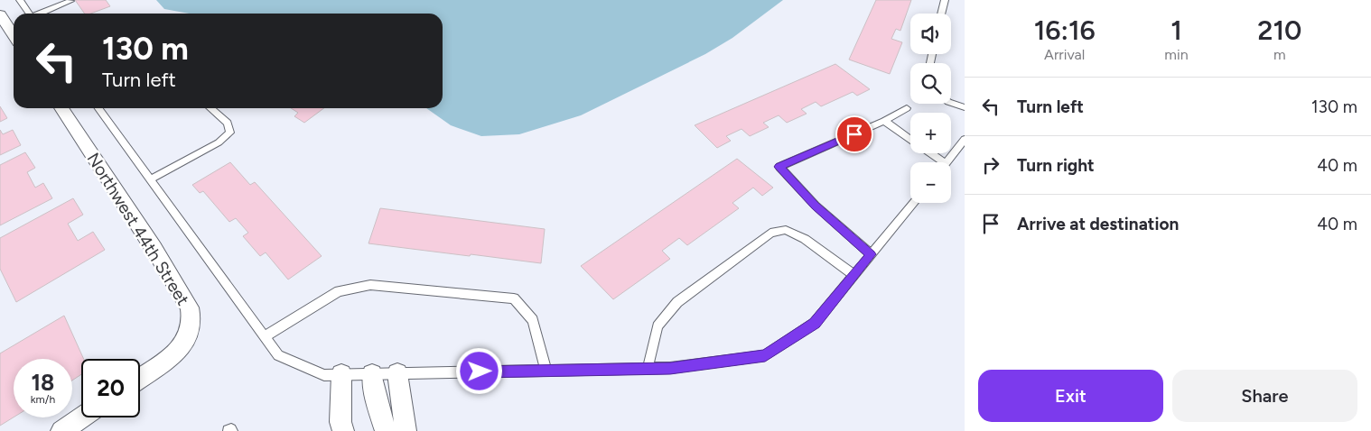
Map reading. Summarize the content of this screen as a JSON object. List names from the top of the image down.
{
  "streets": {
    "street": ["Northwest 44th Street"]
  },
  "page": {
    "eta": [
      "16:16",
      "Arrival",
      "1",
      "min",
      "210",
      "m"
    ],
    "map_buttons": ["+", "−"],
    "turn": ["130 m", "Turn left"],
    "list": [
      {
        "name": "Turn left",
        "value": "130 m"
      },
      {
        "name": "Turn right",
        "value": "40 m"
      },
      {
        "name": "Arrive at destination",
        "value": "40 m"
      }
    ],
    "speed": "18 km/h",
    "limit": "20",
    "buttons": ["Exit", "Share"]
  }
}
